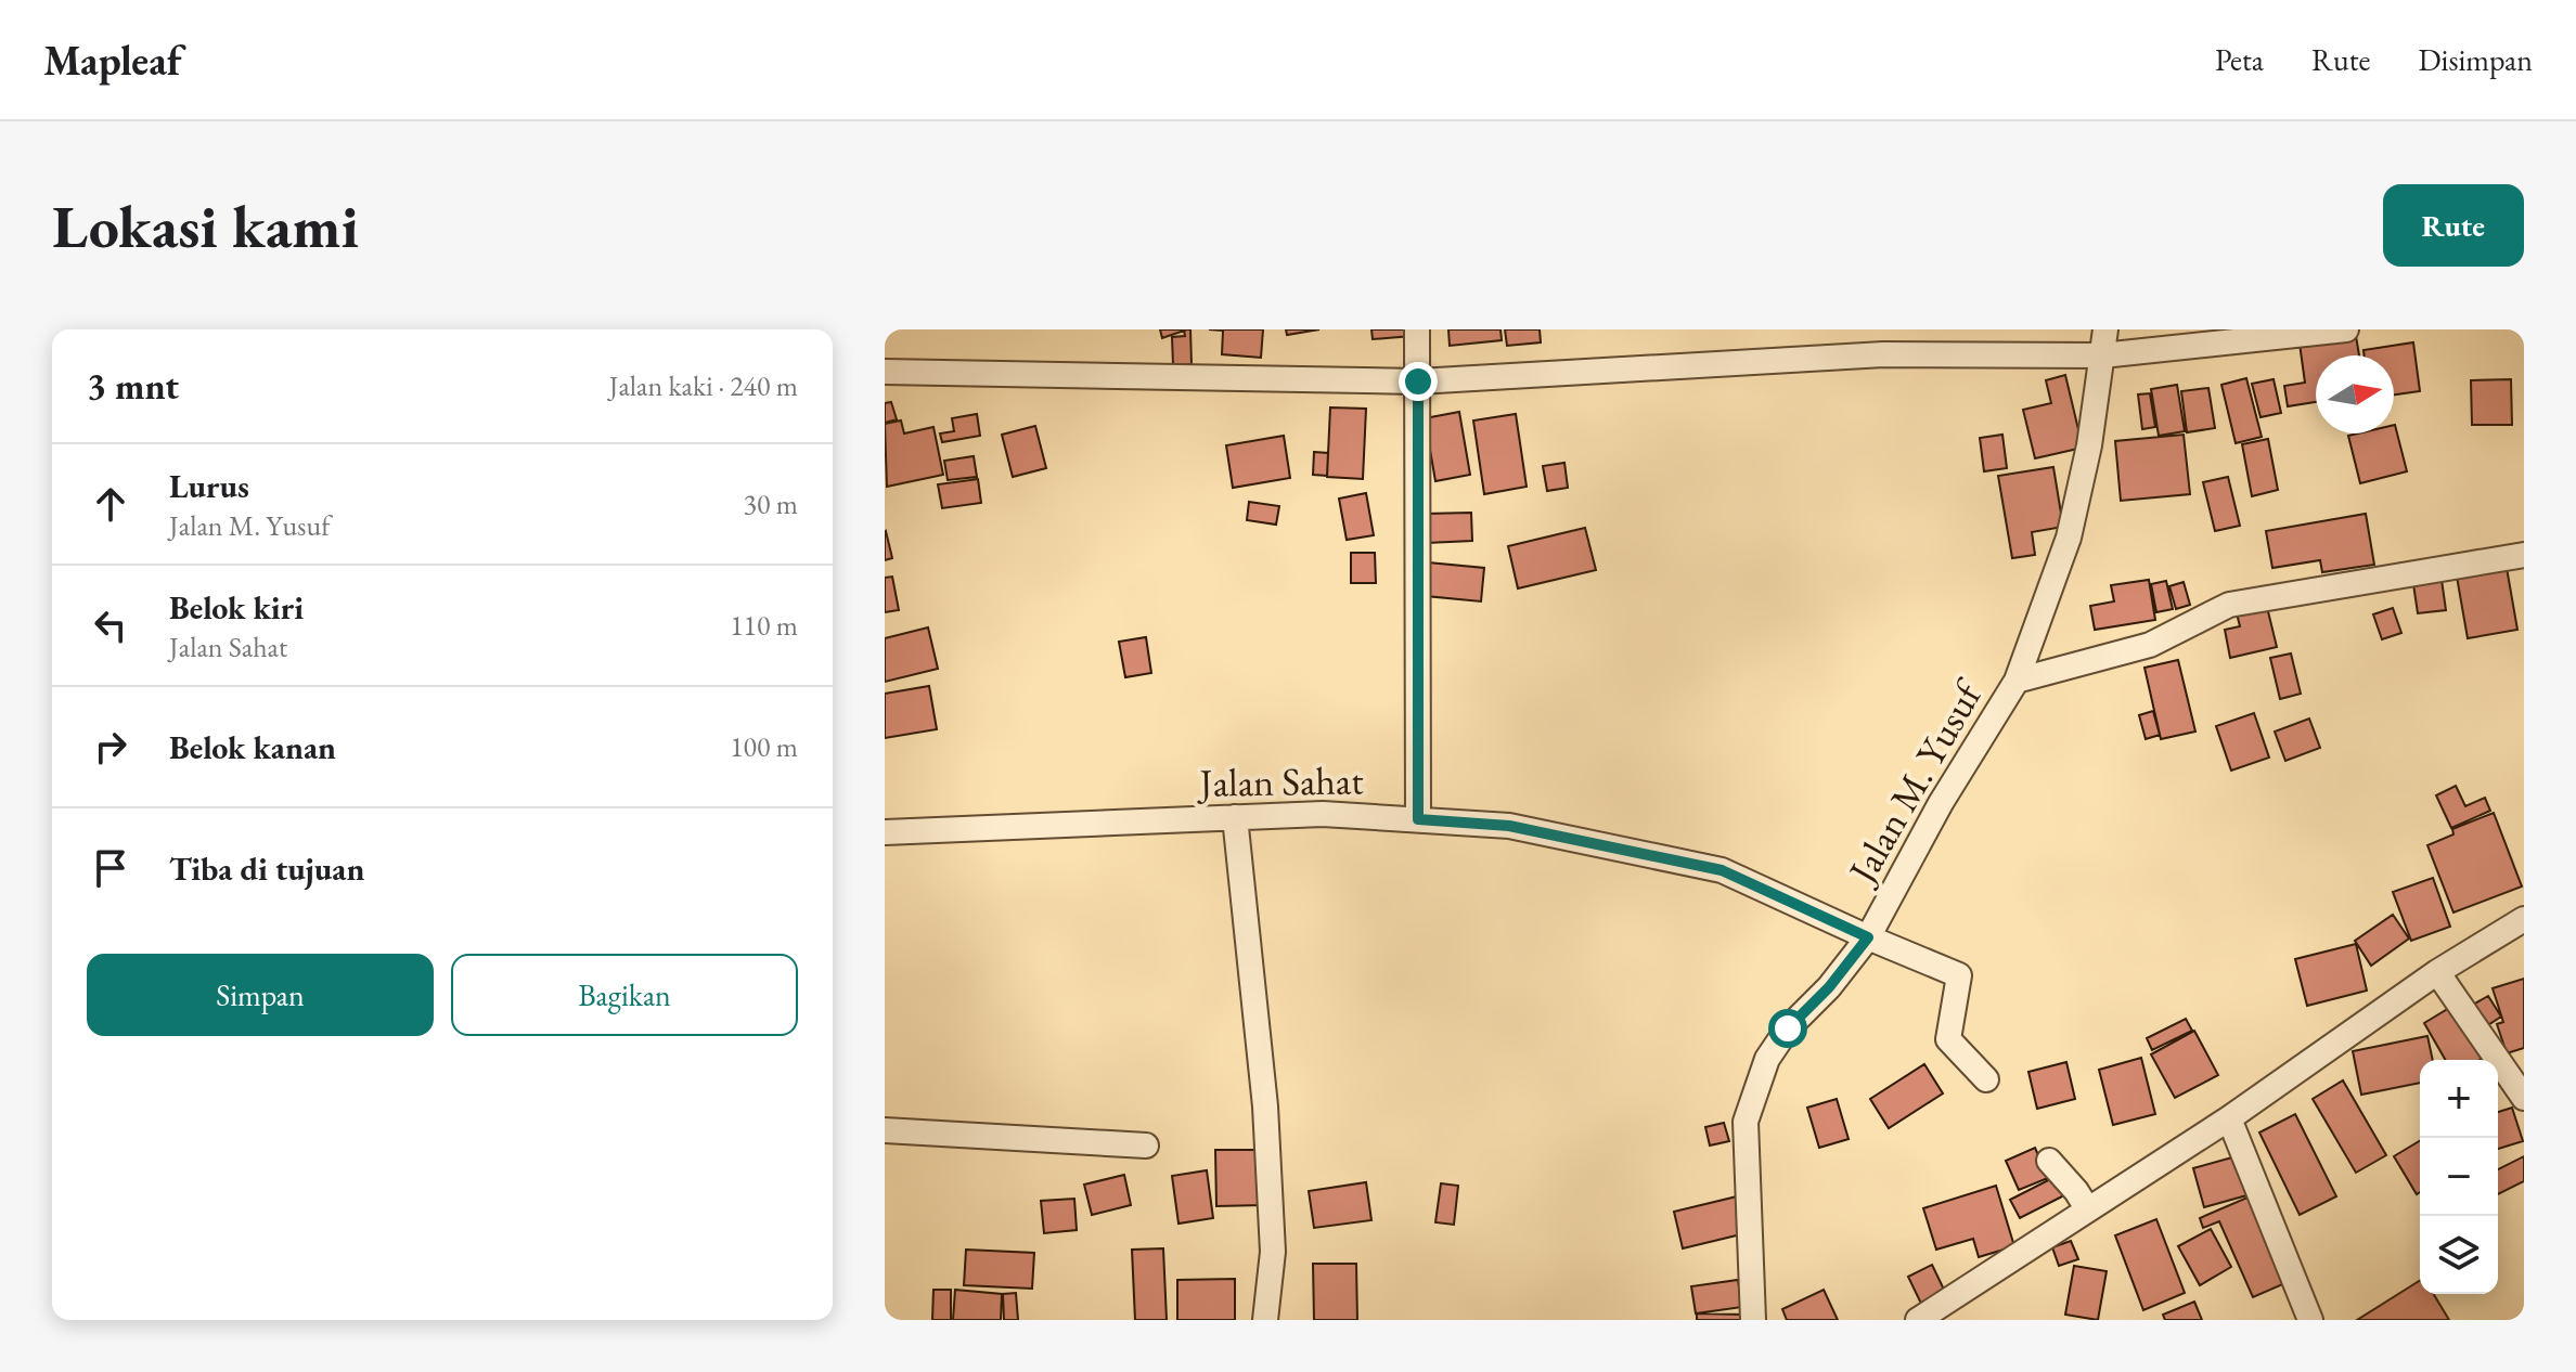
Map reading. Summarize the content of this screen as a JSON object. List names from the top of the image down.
{
  "streets": {
    "street": ["Jalan Sahat", "Jalan M. Yusuf"]
  },
  "crossings": [
    ["Jalan Sahat", "Jalan M. Yusuf"]
  ],
  "north": "right",
  "page": {
    "header": "Mapleaf",
    "nav": ["Peta", "Rute", "Disimpan"],
    "buttons": [
      "Rute",
      ["Simpan", "Bagikan"]
    ],
    "title": "Lokasi kami",
    "heading": ["3 mnt", "Jalan kaki · 240 m"],
    "list": [
      ["Lurus", "Jalan M. Yusuf", "30 m"],
      ["Belok kiri", "Jalan Sahat", "110 m"],
      ["Belok kanan", "100 m"],
      "Tiba di tujuan"
    ],
    "map_buttons": ["+", "−"]
  }
}
